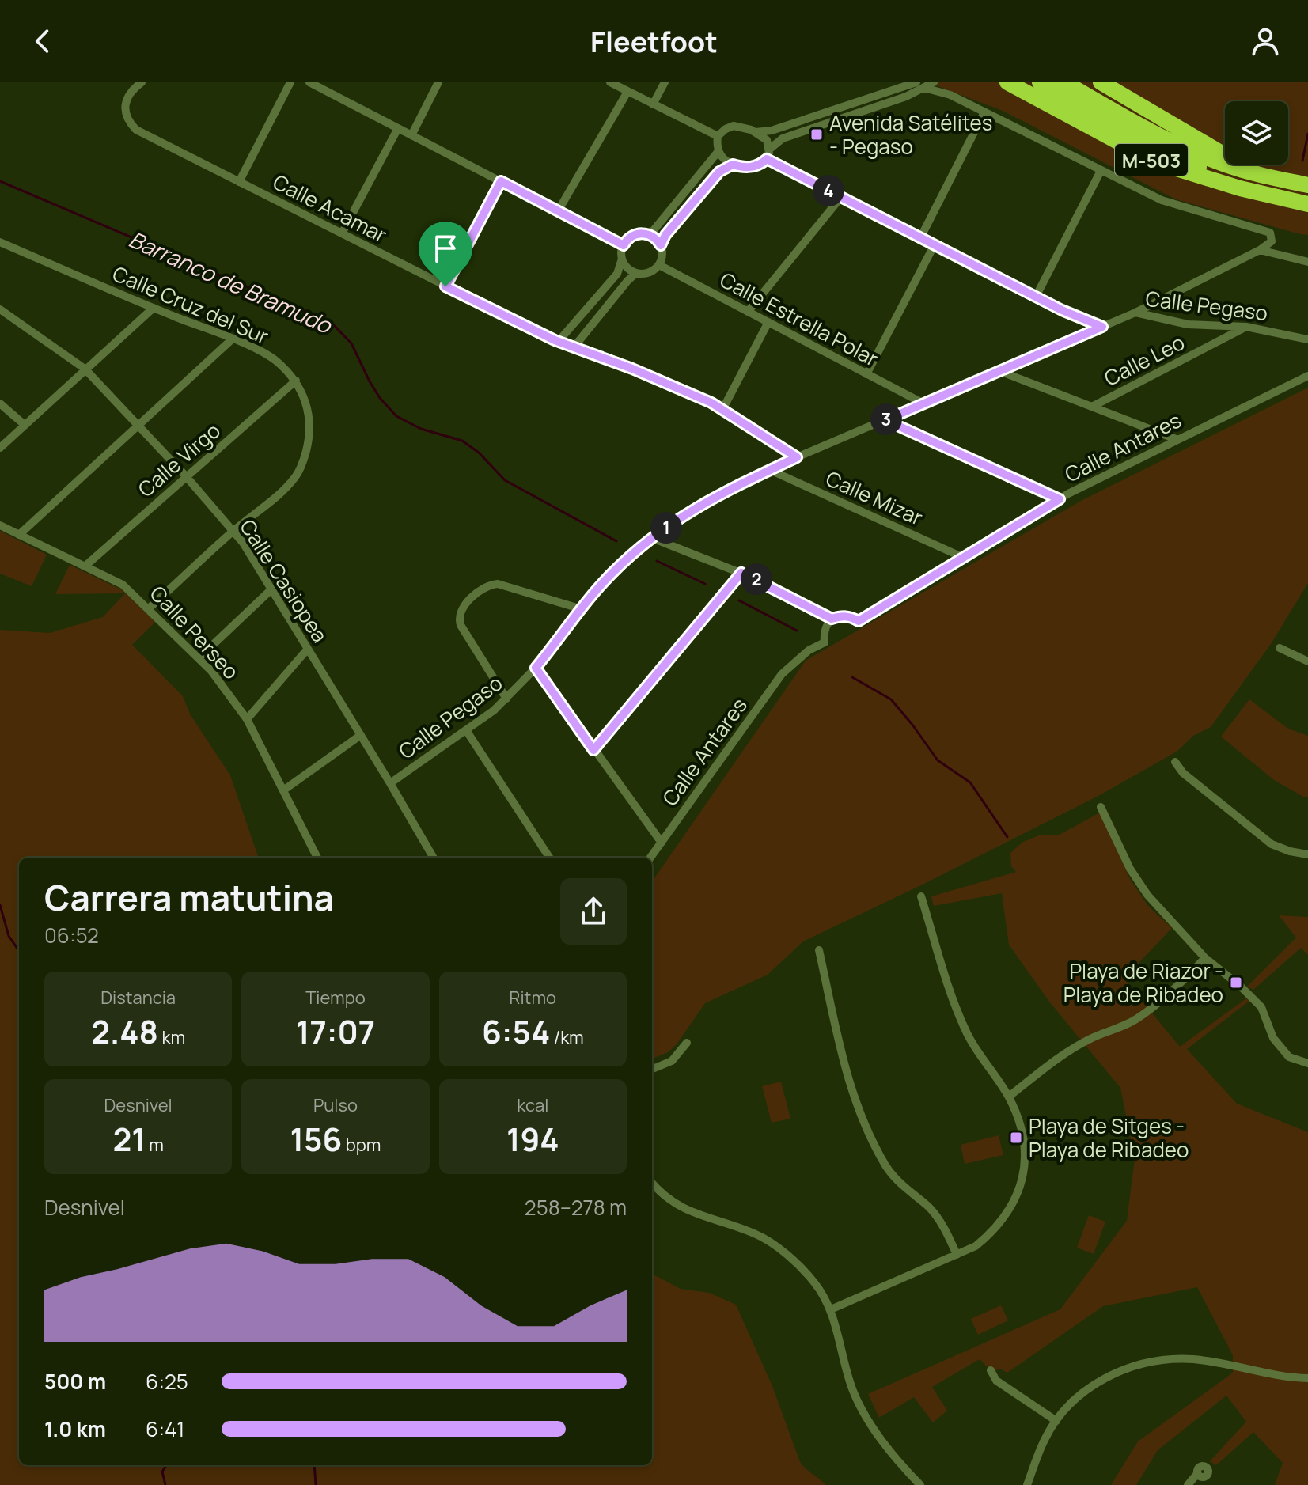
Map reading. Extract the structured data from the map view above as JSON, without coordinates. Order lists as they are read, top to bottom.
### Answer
{
  "streets": {
    "highway": ["M-503"],
    "street": [
      "Calle Acamar",
      "Calle Cruz del Sur",
      "Calle Pegaso",
      "Calle Estrella Polar",
      "Calle Leo",
      "Calle Antares",
      "Calle Virgo",
      "Calle Mizar",
      "Calle Casiopea",
      "Calle Perseo"
    ]
  },
  "crossings": [
    ["Calle Acamar", "Calle Pegaso"],
    ["Calle Cruz del Sur", "Calle Virgo"],
    ["Calle Cruz del Sur", "Calle Casiopea"],
    ["Calle Cruz del Sur", "Calle Perseo"],
    ["Calle Pegaso", "Calle Estrella Polar"],
    ["Calle Pegaso", "Calle Leo"],
    ["Calle Pegaso", "Calle Mizar"],
    ["Calle Pegaso", "Calle Casiopea"],
    ["Calle Antares", "Calle Mizar"],
    ["Calle Virgo", "Calle Casiopea"],
    ["Calle Virgo", "Calle Perseo"]
  ],
  "water": ["Barranco de Bramudo"],
  "places": {
    "transit": ["Avenida Satélites - Pegaso", "Playa de Riazor - Playa de Ribadeo", "Playa de Sitges - Playa de Ribadeo"]
  },
  "page": {
    "header": "Fleetfoot",
    "pins": [
      "4",
      "3",
      "1",
      "2"
    ],
    "heading": ["Carrera matutina", "06:52"],
    "stats": [
      ["Distancia", "2.48 km"],
      ["Tiempo", "17:07"],
      ["Ritmo", "6:54 /km"],
      ["Desnivel", "21 m"],
      ["Pulso", "156 bpm"],
      ["kcal", "194"]
    ],
    "chart": ["Desnivel", "258–278 m"],
    "list": [
      {
        "name": "500 m",
        "note": "6:25"
      },
      {
        "name": "1.0 km",
        "note": "6:41"
      }
    ]
  }
}
